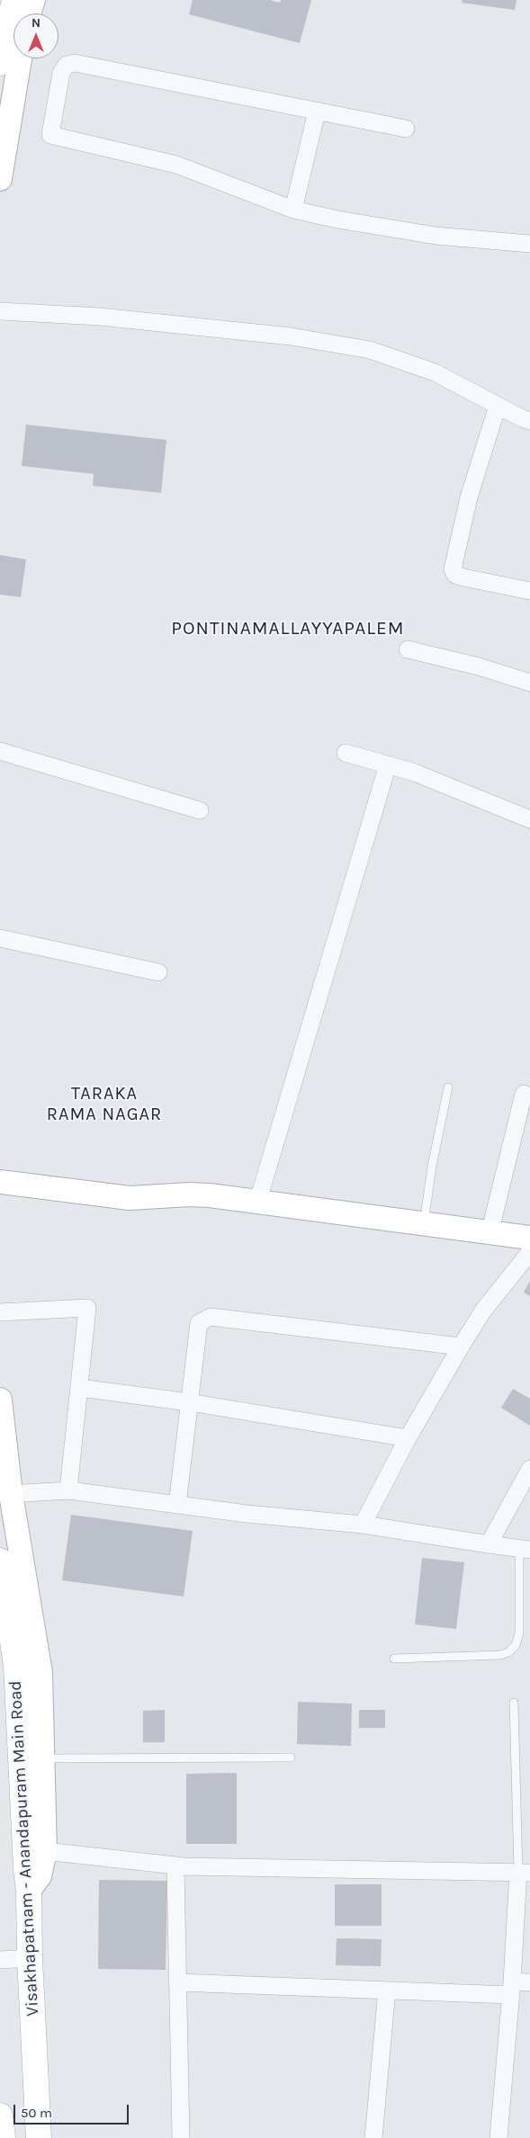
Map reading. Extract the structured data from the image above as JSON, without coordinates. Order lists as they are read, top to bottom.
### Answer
{
  "streets": {
    "main road": ["Visakhapatnam - Anandapuram Main Road"]
  },
  "districts": ["PONTINAMALLAYYAPALEM", "TARAKA RAMA NAGAR"],
  "scale_bar": "50 m",
  "north": "top"
}
